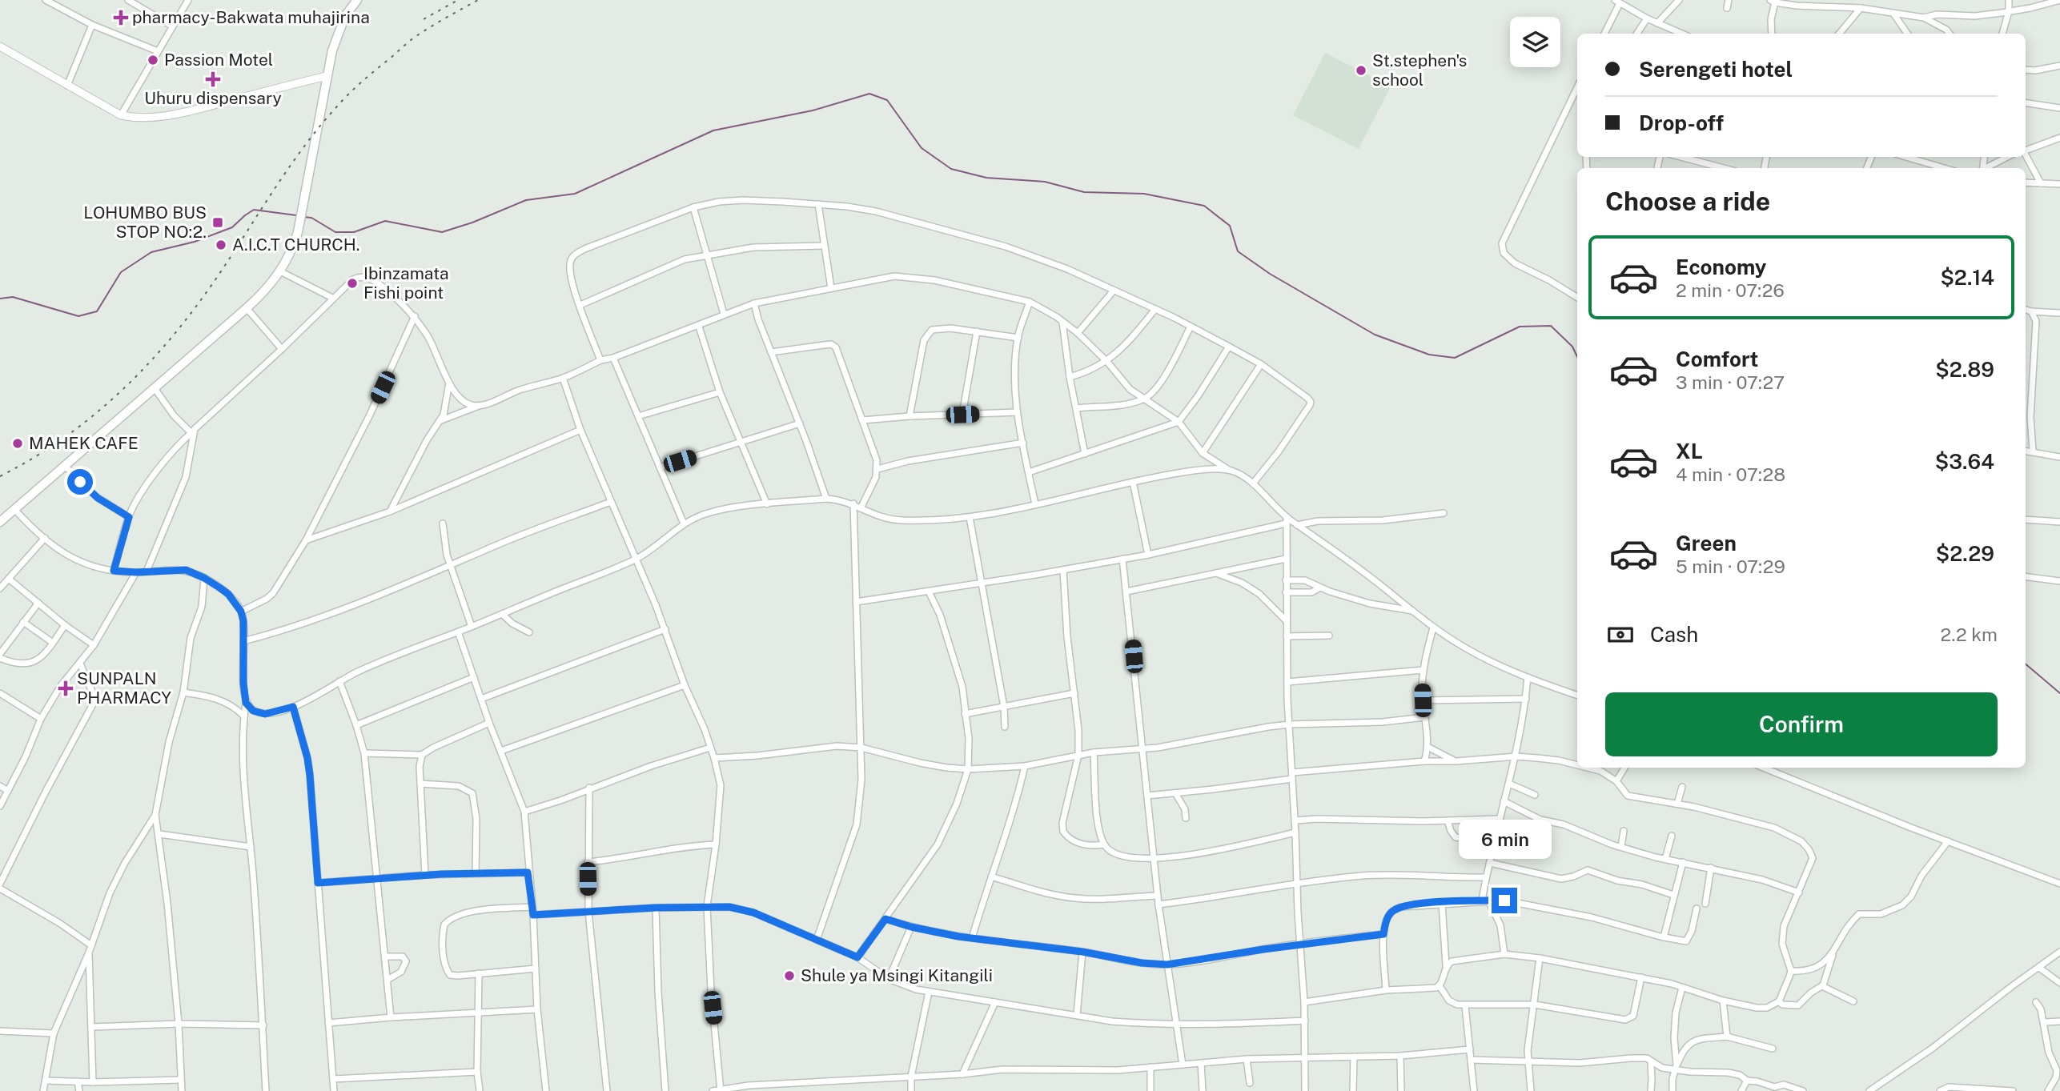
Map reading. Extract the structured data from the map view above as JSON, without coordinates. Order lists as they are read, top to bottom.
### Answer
{
  "places": {
    "health": ["pharmacy-Bakwata muhajirina", "Uhuru dispensary", "SUNPALN PHARMACY"],
    "other": [
      "Passion Motel",
      "St.stephen's school",
      "A.I.C.T CHURCH.",
      "Ibinzamata Fishi point",
      "MAHEK CAFE",
      "Shule ya Msingi Kitangili"
    ],
    "transit": ["LOHUMBO BUS STOP NO:2."]
  },
  "page": {
    "banner": ["Serengeti hotel", "Drop-off"],
    "heading": "Choose a ride",
    "list": [
      {
        "name": "Economy",
        "note": "2 min · 07:26",
        "value": "$2.14"
      },
      {
        "name": "Comfort",
        "note": "3 min · 07:27",
        "value": "$2.89"
      },
      {
        "name": "XL",
        "note": "4 min · 07:28",
        "value": "$3.64"
      },
      {
        "name": "Green",
        "note": "5 min · 07:29",
        "value": "$2.29"
      }
    ],
    "pay": ["Cash", "2.2 km"],
    "buttons": "Confirm",
    "bubble": "6 min"
  }
}
